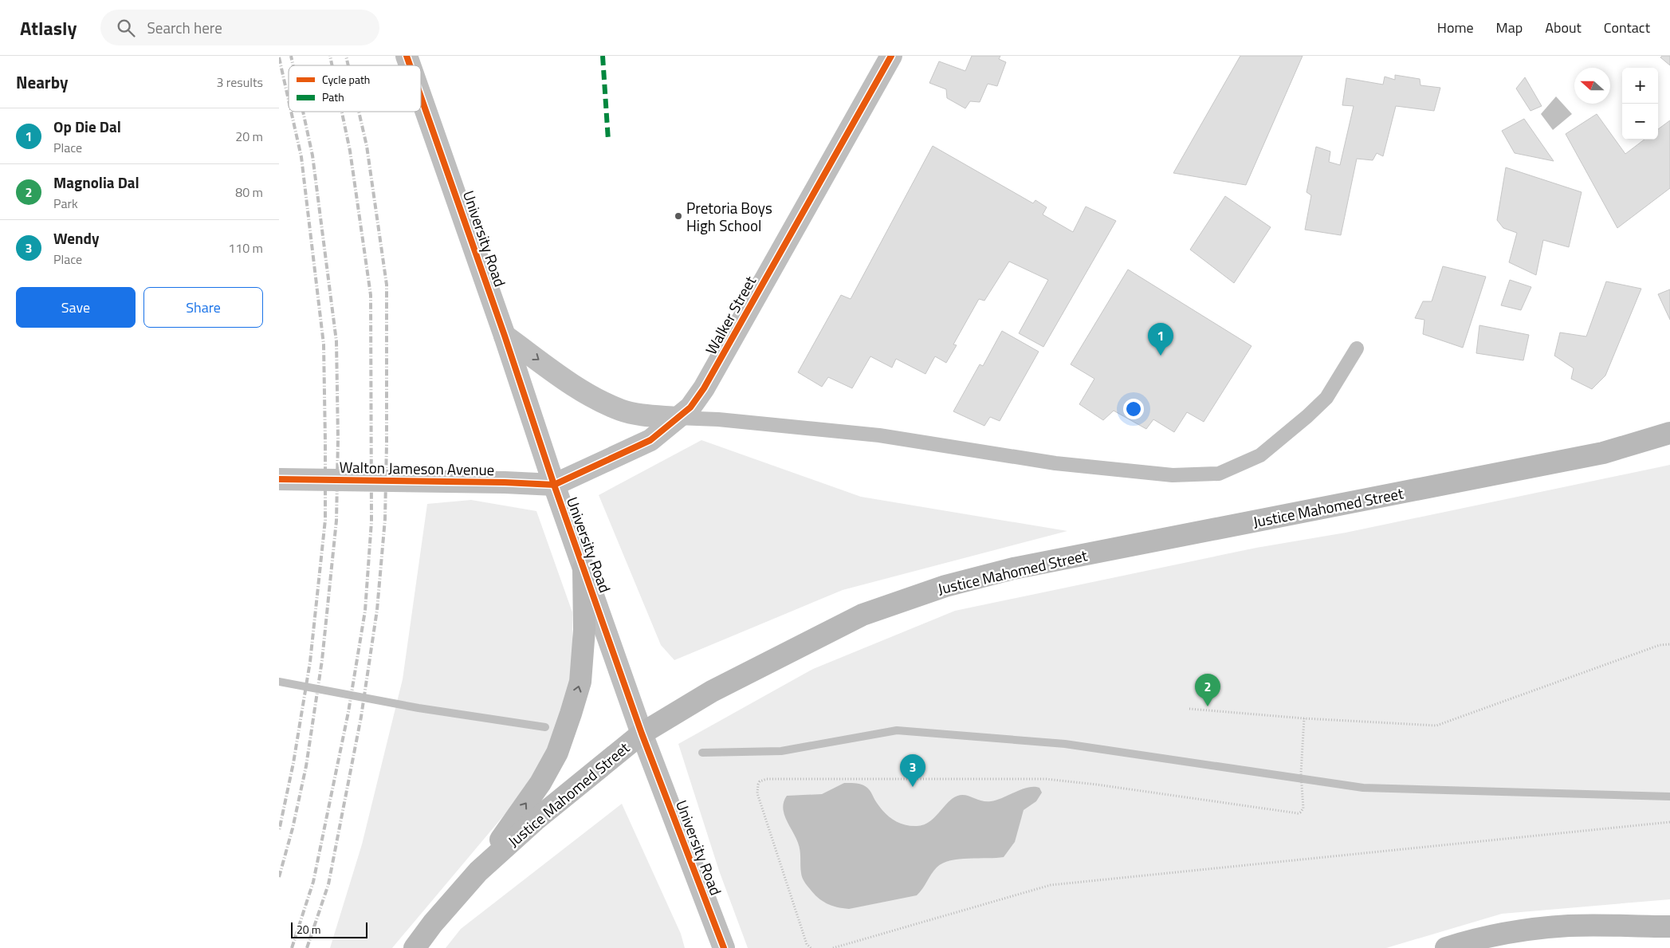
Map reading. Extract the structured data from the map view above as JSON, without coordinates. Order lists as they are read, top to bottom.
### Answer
{
  "streets": {
    "main road": ["Justice Mahomed Street"],
    "street": ["University Road", "Walker Street", "Walton Jameson Avenue"]
  },
  "crossings": [
    ["University Road", "Walker Street"],
    ["University Road", "Walton Jameson Avenue"],
    ["University Road", "Justice Mahomed Street"],
    ["Walker Street", "Walton Jameson Avenue"]
  ],
  "places": ["Pretoria Boys High School"],
  "legend": ["Cycle path", "Path"],
  "scale_bar": "20 m",
  "north": "left",
  "page": {
    "header": "Atlasly",
    "search": "Search here",
    "nav": [
      "Home",
      "Map",
      "About",
      "Contact"
    ],
    "heading": ["Nearby", "3 results"],
    "map_buttons": ["+", "−"],
    "list": [
      {
        "mark": "1",
        "name": "Op Die Dal",
        "note": "Place",
        "value": "20 m"
      },
      {
        "mark": "2",
        "name": "Magnolia Dal",
        "note": "Park",
        "value": "80 m"
      },
      {
        "mark": "3",
        "name": "Wendy",
        "note": "Place",
        "value": "110 m"
      }
    ],
    "buttons": ["Save", "Share"],
    "pins": ["1", "2", "3"],
    "scale": "20 m"
  }
}
